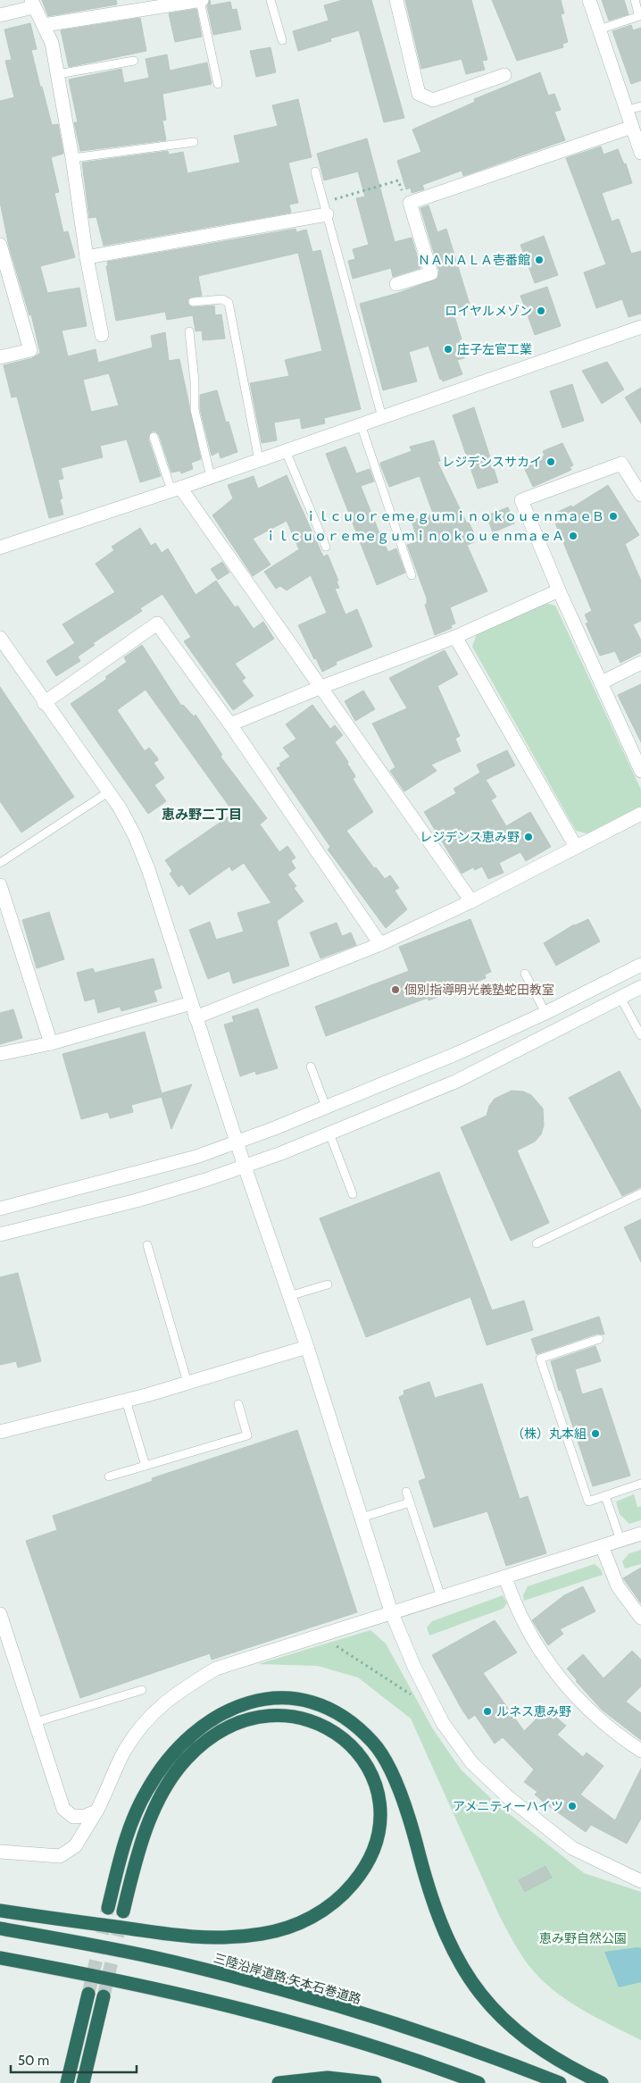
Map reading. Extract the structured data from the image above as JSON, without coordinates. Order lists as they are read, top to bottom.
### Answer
{
  "streets": {
    "highway": ["三陸沿岸道路;矢本石巻道路"]
  },
  "districts": ["恵み野二丁目"],
  "parks": ["恵み野自然公園"],
  "places": [
    "ＮＡＮＡＬＡ壱番館",
    "ロイヤルメゾン",
    "庄子左官工業",
    "レジデンスサカイ",
    "ｉｌｃｕｏｒｅｍｅｇｕｍｉｎｏｋｏｕｅｎｍａｅＢ",
    "ｉｌｃｕｏｒｅｍｅｇｕｍｉｎｏｋｏｕｅｎｍａｅＡ",
    "レジデンス恵み野",
    "個別指導明光義塾蛇田教室",
    "（株）丸本組",
    "ルネス恵み野",
    "アメニティーハイツ"
  ],
  "scale_bar": "50 m"
}
